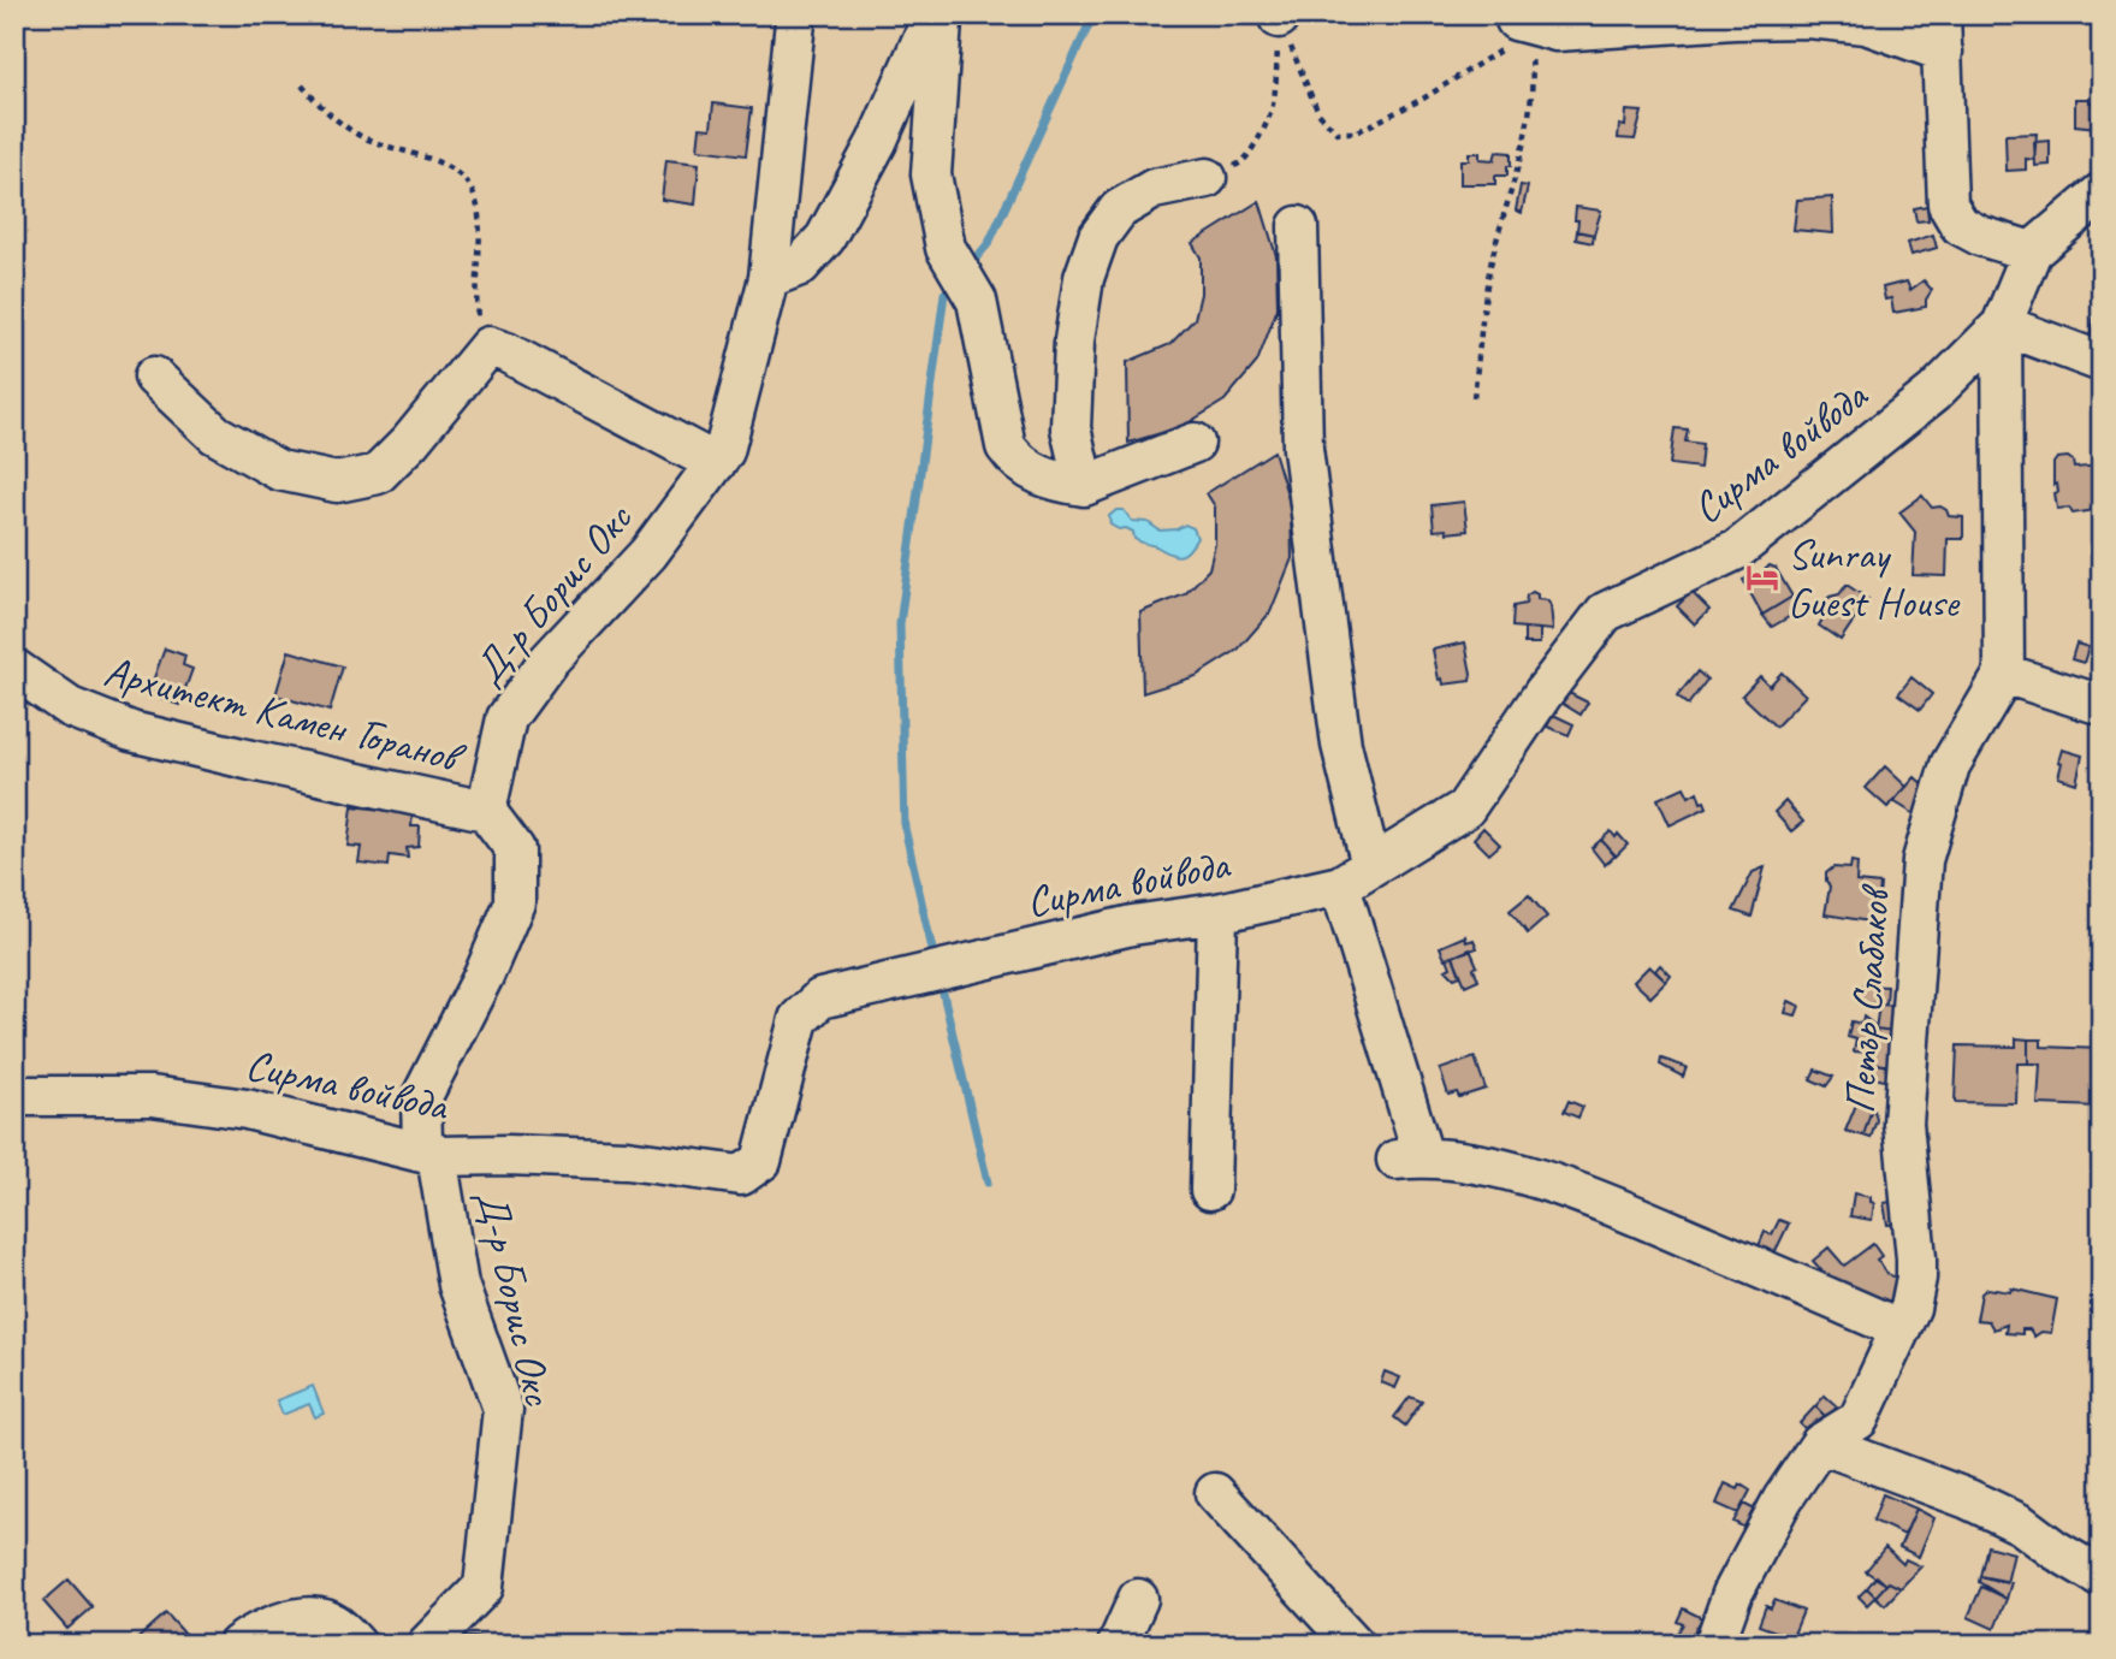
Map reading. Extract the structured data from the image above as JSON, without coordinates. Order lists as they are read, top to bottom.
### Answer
{
  "streets": {
    "street": [
      "Сирма войвода",
      "Д-р Борис Окс",
      "Архитект Камен Горанов",
      "Петър Слабаков"
    ]
  },
  "crossings": [
    ["Сирма войвода", "Д-р Борис Окс"],
    ["Д-р Борис Окс", "Архитект Камен Горанов"]
  ],
  "places": {
    "hotel": ["Sunray Guest House"]
  }
}
